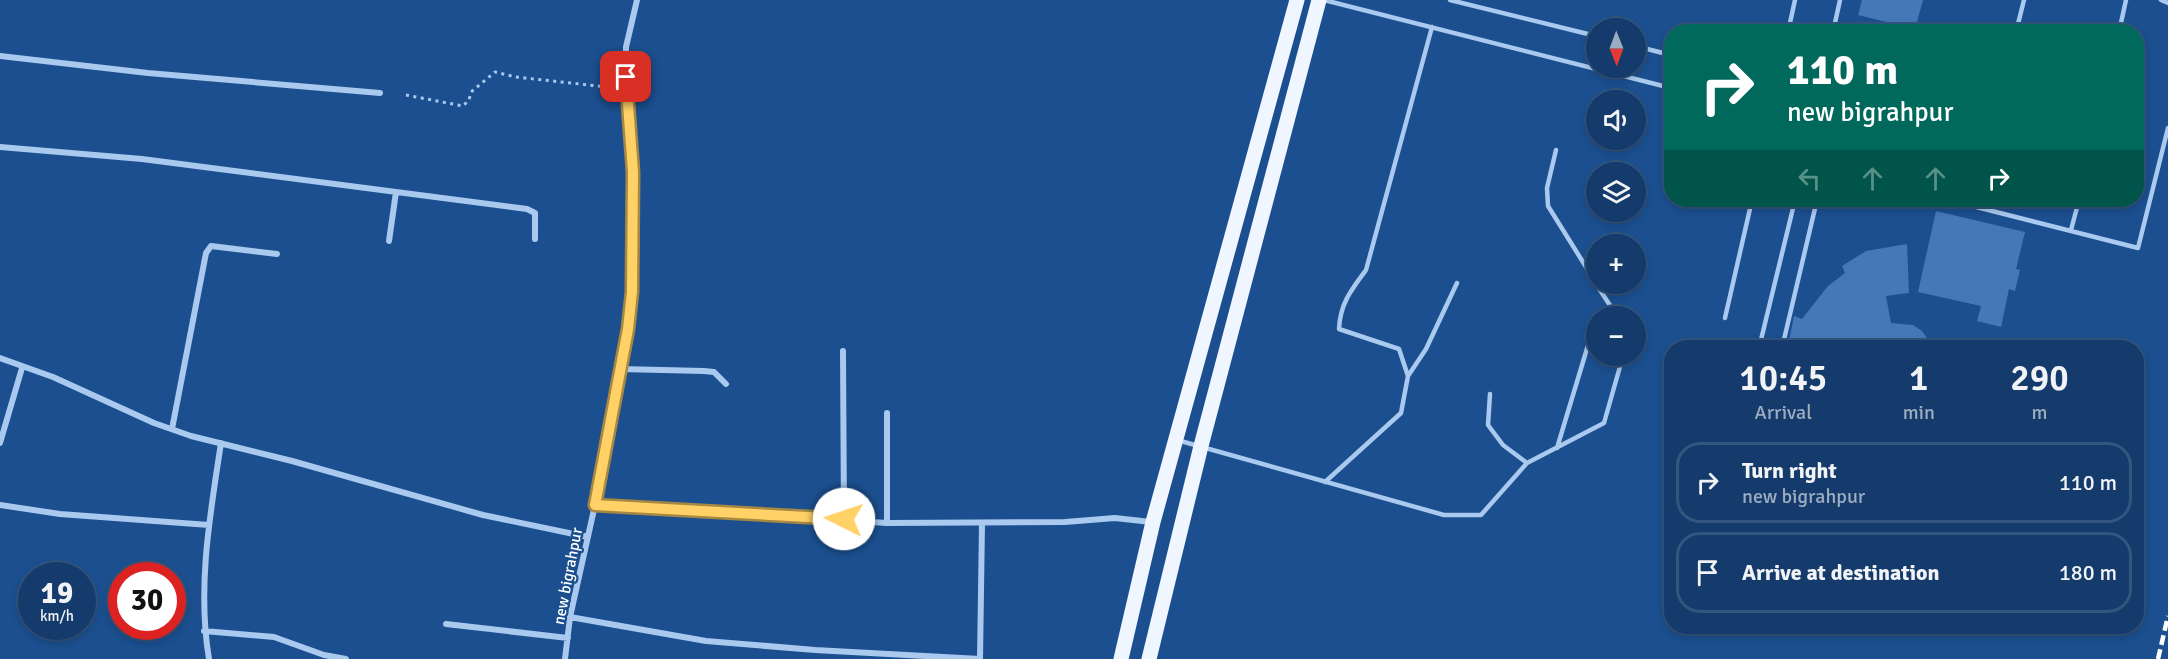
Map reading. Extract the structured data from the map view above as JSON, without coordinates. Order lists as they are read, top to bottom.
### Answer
{
  "streets": {
    "street": ["new bigrahpur"]
  },
  "north": "bottom",
  "page": {
    "map_buttons": ["+", "−"],
    "turn": ["110 m", "new bigrahpur"],
    "eta": [
      "10:45",
      "Arrival",
      "1",
      "min",
      "290",
      "m"
    ],
    "list": [
      {
        "name": "Turn right",
        "note": "new bigrahpur",
        "value": "110 m"
      },
      {
        "name": "Arrive at destination",
        "value": "180 m"
      }
    ],
    "speed": "19 km/h",
    "limit": "30"
  }
}
